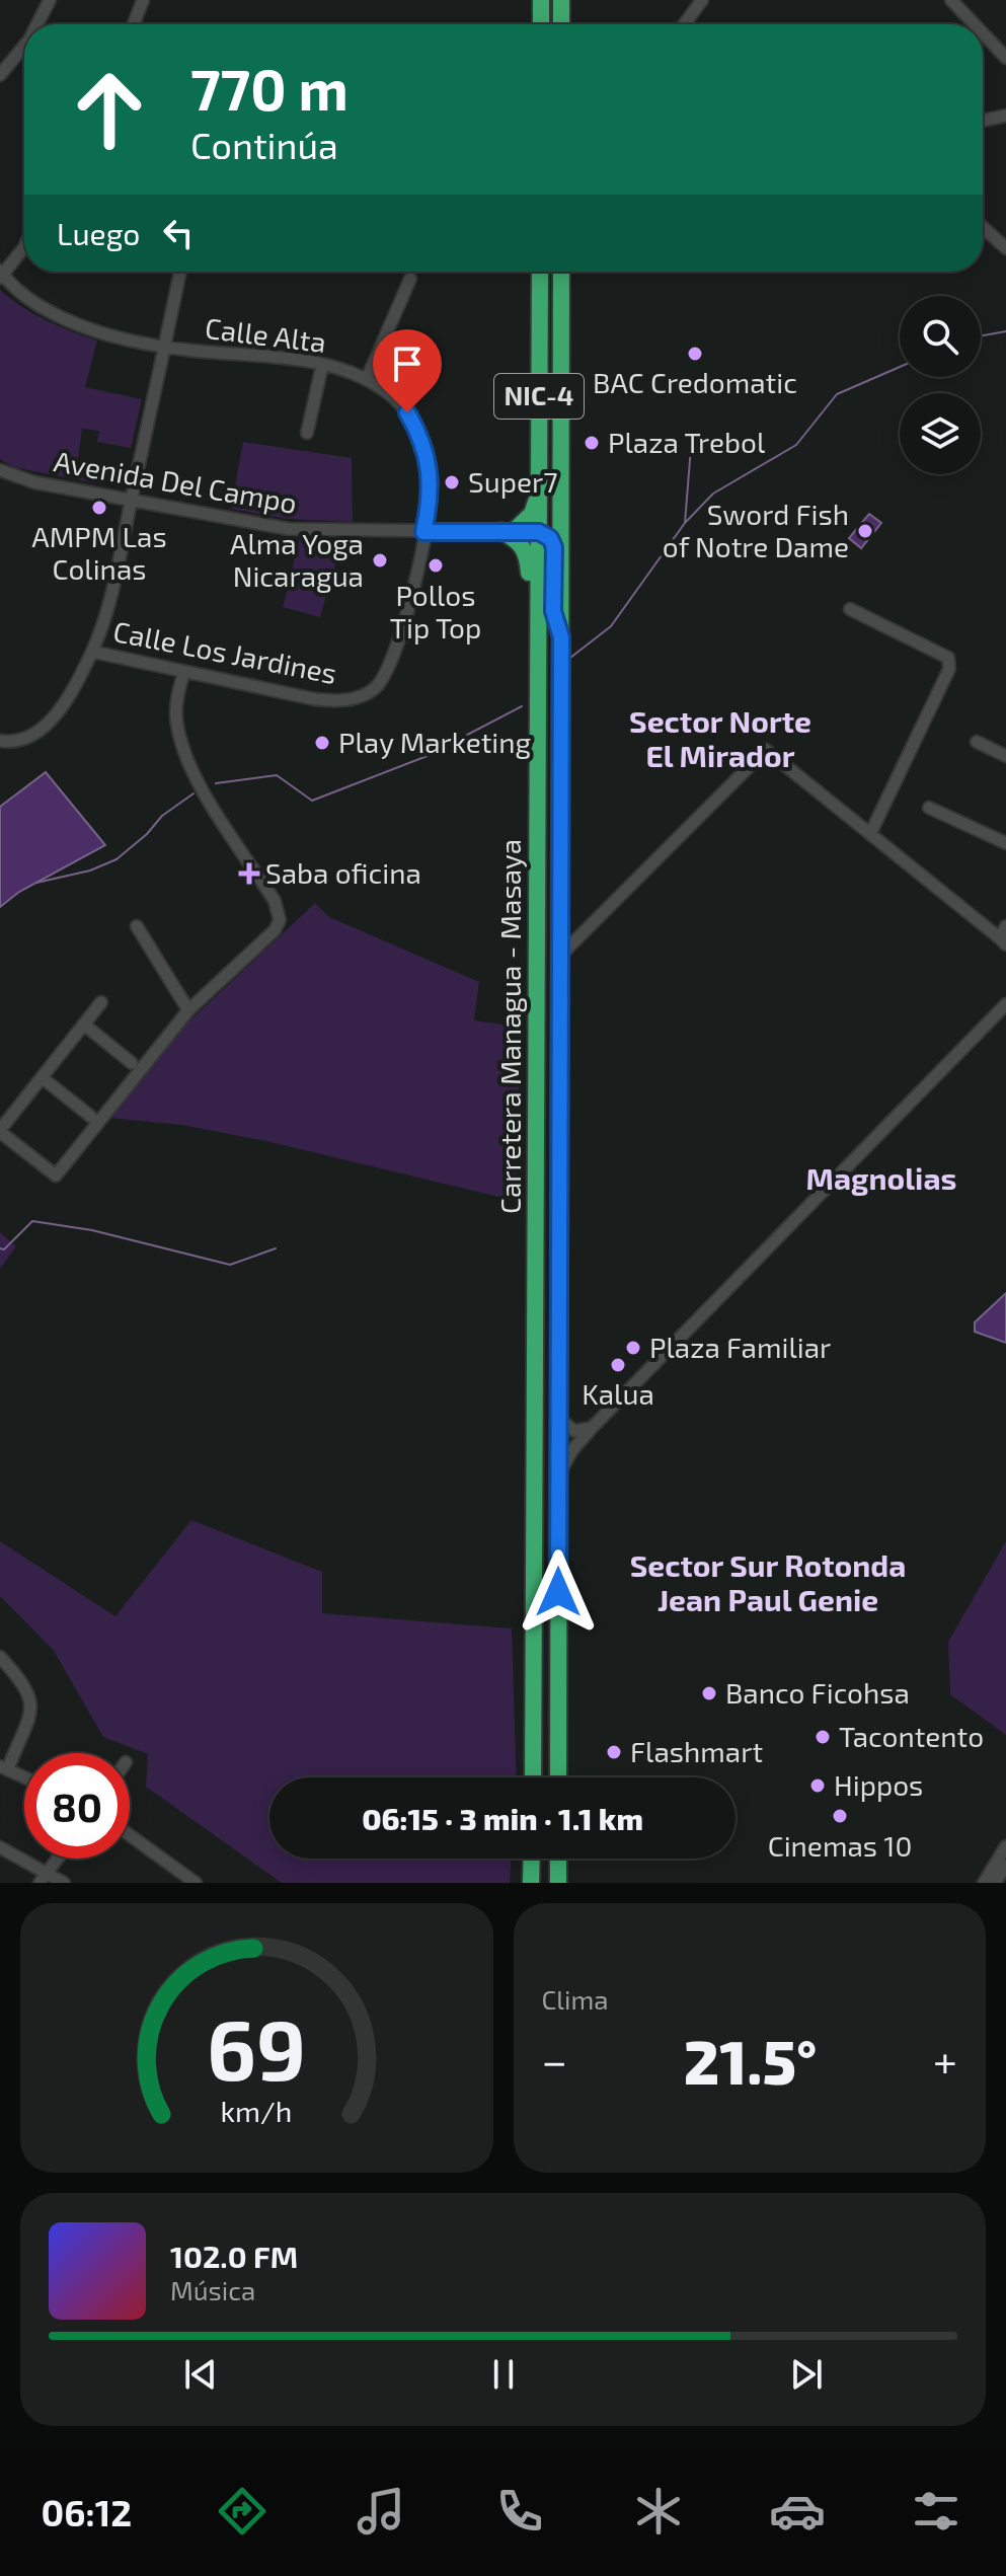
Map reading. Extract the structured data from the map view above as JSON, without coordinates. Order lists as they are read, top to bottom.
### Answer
{
  "streets": {
    "highway": ["NIC-4", "Carretera Managua - Masaya"],
    "street": ["Calle Alta", "Avenida Del Campo", "Calle Los Jardines"]
  },
  "crossings": [
    ["Calle Alta", "Avenida Del Campo"],
    ["Calle Alta", "Calle Los Jardines"],
    ["Avenida Del Campo", "Calle Los Jardines"],
    ["Avenida Del Campo", "Carretera Managua - Masaya"]
  ],
  "districts": ["Sector Norte El Mirador", "Magnolias", "Sector Sur Rotonda Jean Paul Genie"],
  "places": {
    "other": [
      "BAC Credomatic",
      "Plaza Trebol",
      "Super7",
      "AMPM Las Colinas",
      "Sword Fish of Notre Dame",
      "Alma Yoga Nicaragua",
      "Pollos Tip Top",
      "Play Marketing",
      "Plaza Familiar",
      "Kalua",
      "Banco Ficohsa",
      "Tacontento",
      "Flashmart",
      "Hippos",
      "Cinemas 10"
    ],
    "health": ["Saba oficina"]
  },
  "page": {
    "turn": ["770 m", "Continúa"],
    "then": "Luego",
    "limit": "80",
    "trip": "06:15 · 3 min · 1.1 km",
    "tile": "Clima",
    "heat": ["−", "21.5°", "+"],
    "song": ["102.0 FM", "Música"],
    "tabs": "06:12",
    "gauge": ["69", "km/h"]
  }
}
